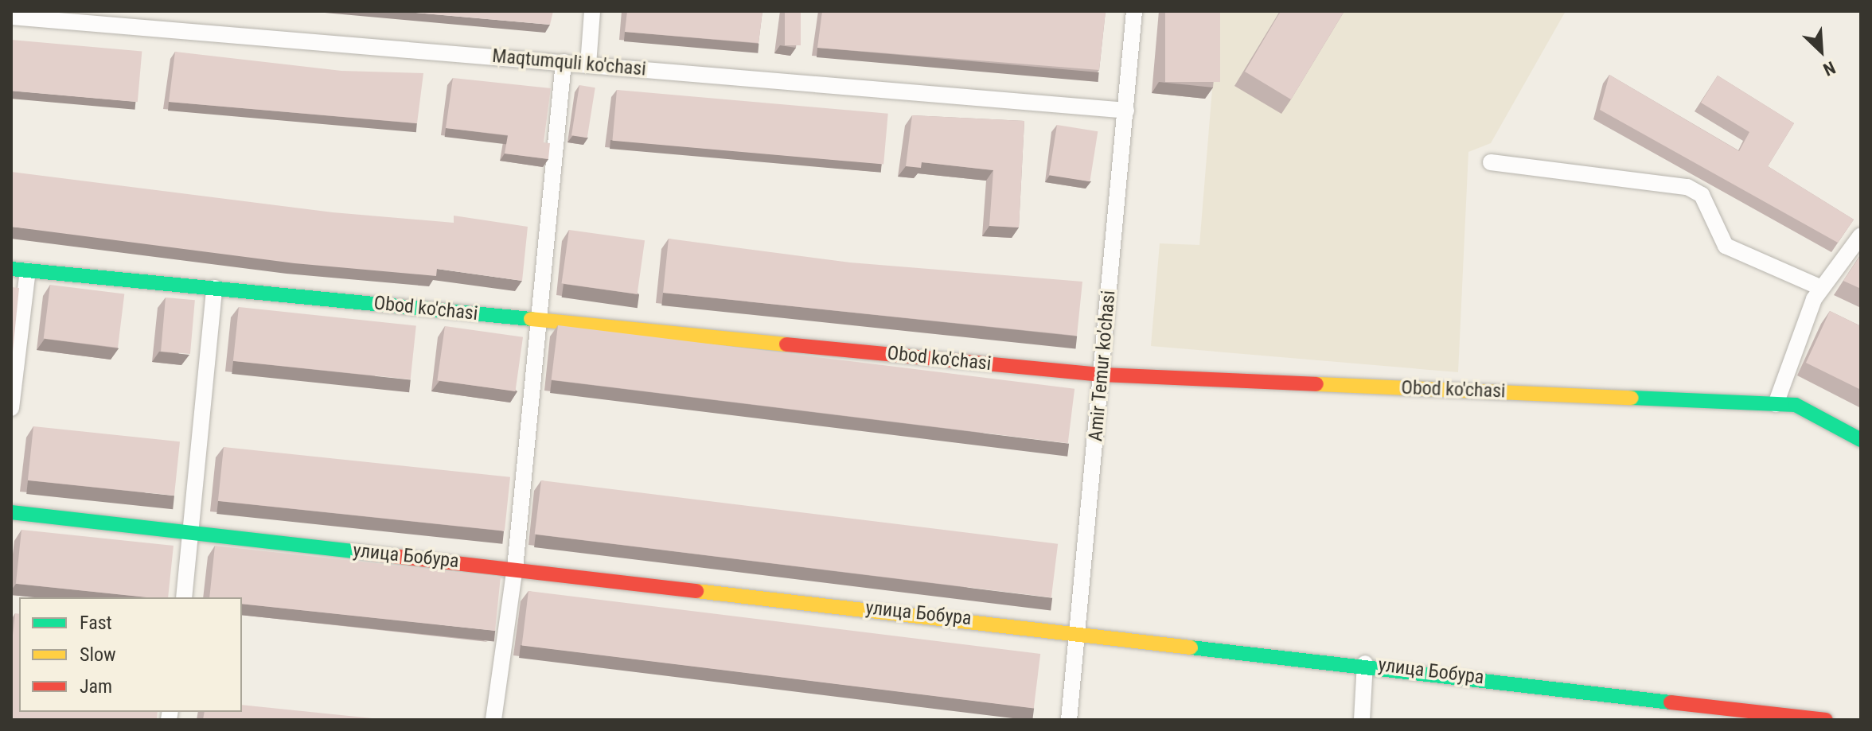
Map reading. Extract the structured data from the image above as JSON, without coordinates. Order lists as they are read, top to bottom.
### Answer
{
  "streets": {
    "street": [
      "Maqtumquli ko'chasi",
      "Obod ko'chasi",
      "Amir Temur ko'chasi",
      "улица Бобура"
    ]
  },
  "crossings": [
    ["Maqtumquli ko'chasi", "Amir Temur ko'chasi"],
    ["Obod ko'chasi", "Amir Temur ko'chasi"],
    ["Amir Temur ko'chasi", "улица Бобура"]
  ],
  "legend": ["Fast", "Slow", "Jam"],
  "north": "bottom right"
}
